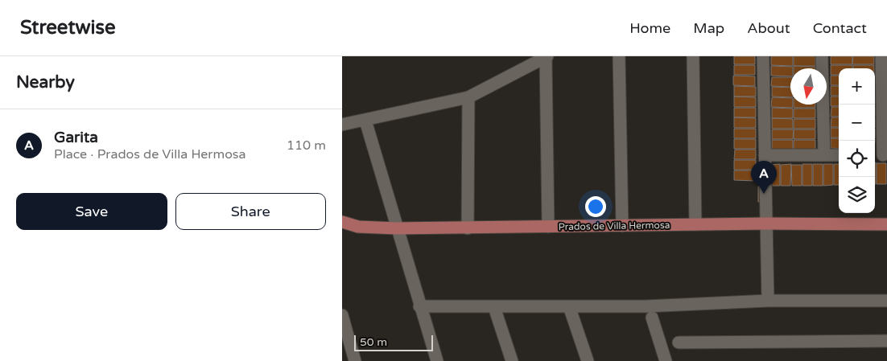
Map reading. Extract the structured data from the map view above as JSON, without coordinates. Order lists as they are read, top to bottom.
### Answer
{
  "streets": {
    "main road": ["Prados de Villa Hermosa"]
  },
  "scale_bar": "50 m",
  "north": "bottom",
  "page": {
    "header": "Streetwise",
    "nav": [
      "Home",
      "Map",
      "About",
      "Contact"
    ],
    "heading": "Nearby",
    "map_buttons": ["+", "−"],
    "list": [
      {
        "mark": "A",
        "name": "Garita",
        "note": "Place · Prados de Villa Hermosa",
        "value": "110 m"
      }
    ],
    "pins": "A",
    "buttons": ["Save", "Share"],
    "scale": "50 m"
  }
}
